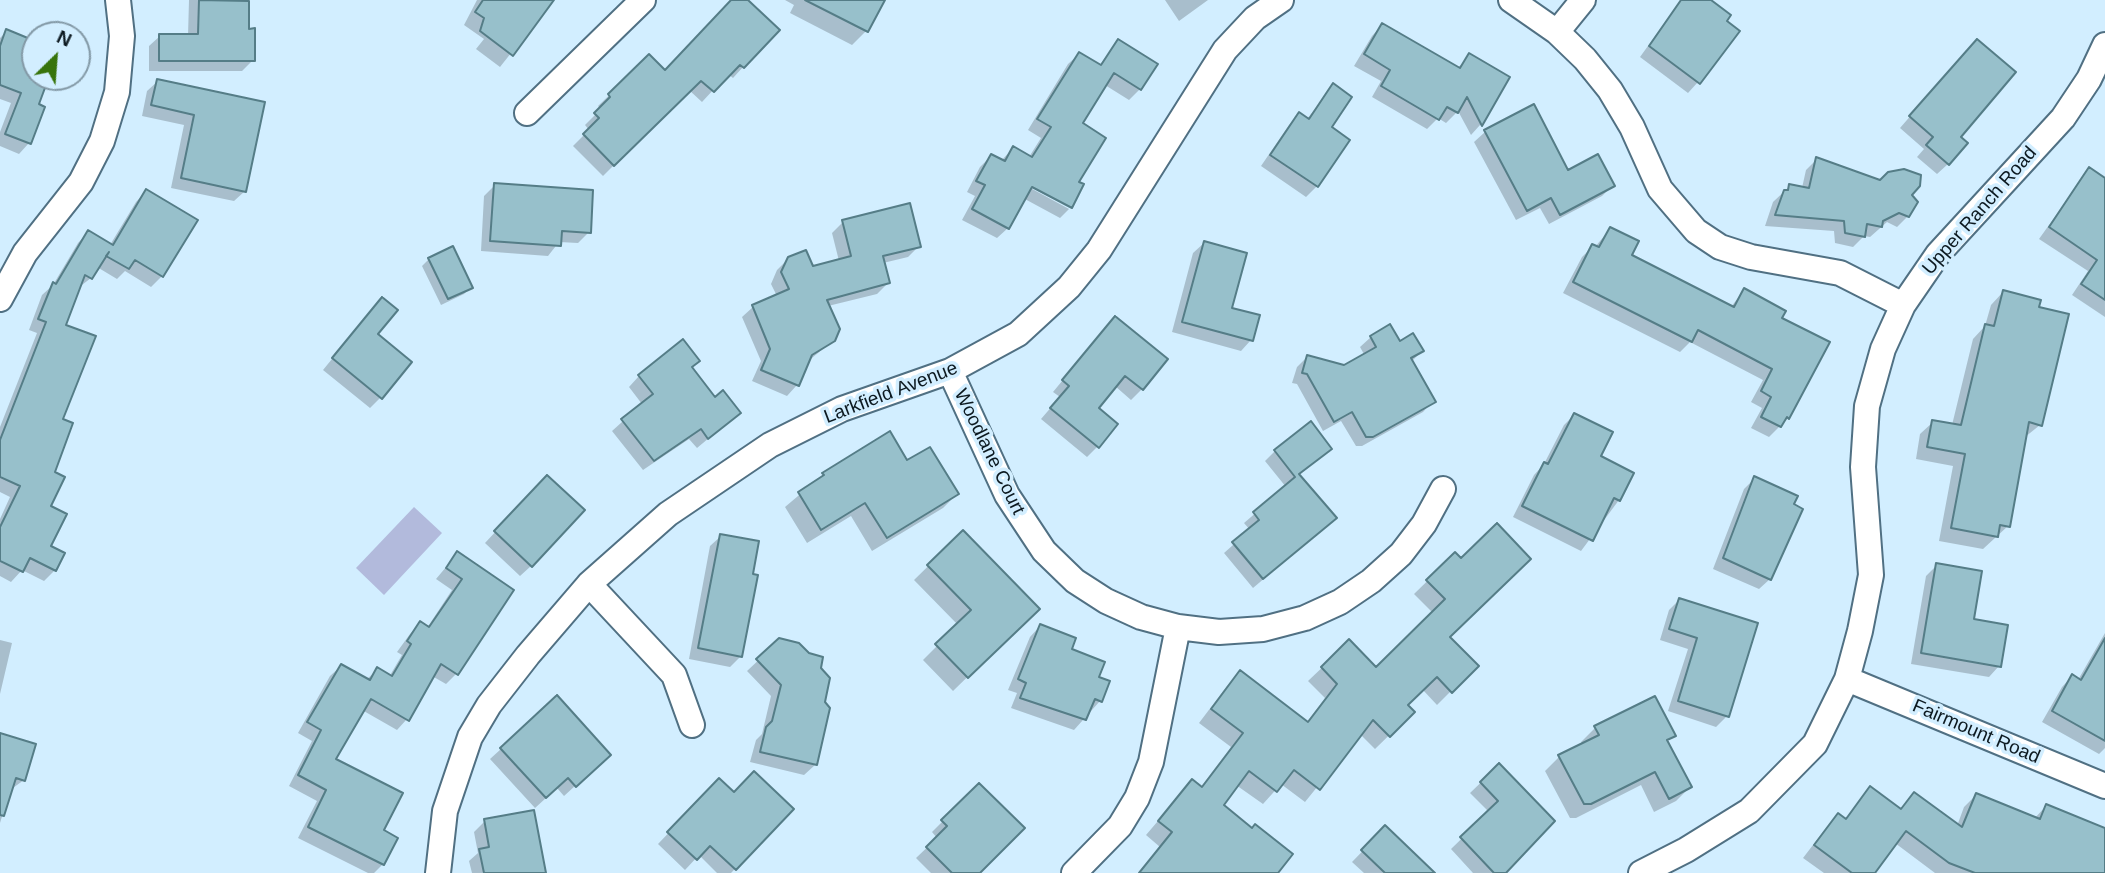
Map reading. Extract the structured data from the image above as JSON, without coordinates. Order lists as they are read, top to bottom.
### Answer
{
  "streets": {
    "street": [
      "Upper Ranch Road",
      "Larkfield Avenue",
      "Woodlane Court",
      "Fairmount Road"
    ]
  },
  "crossings": [
    ["Upper Ranch Road", "Fairmount Road"],
    ["Larkfield Avenue", "Woodlane Court"]
  ],
  "north": "top right"
}
